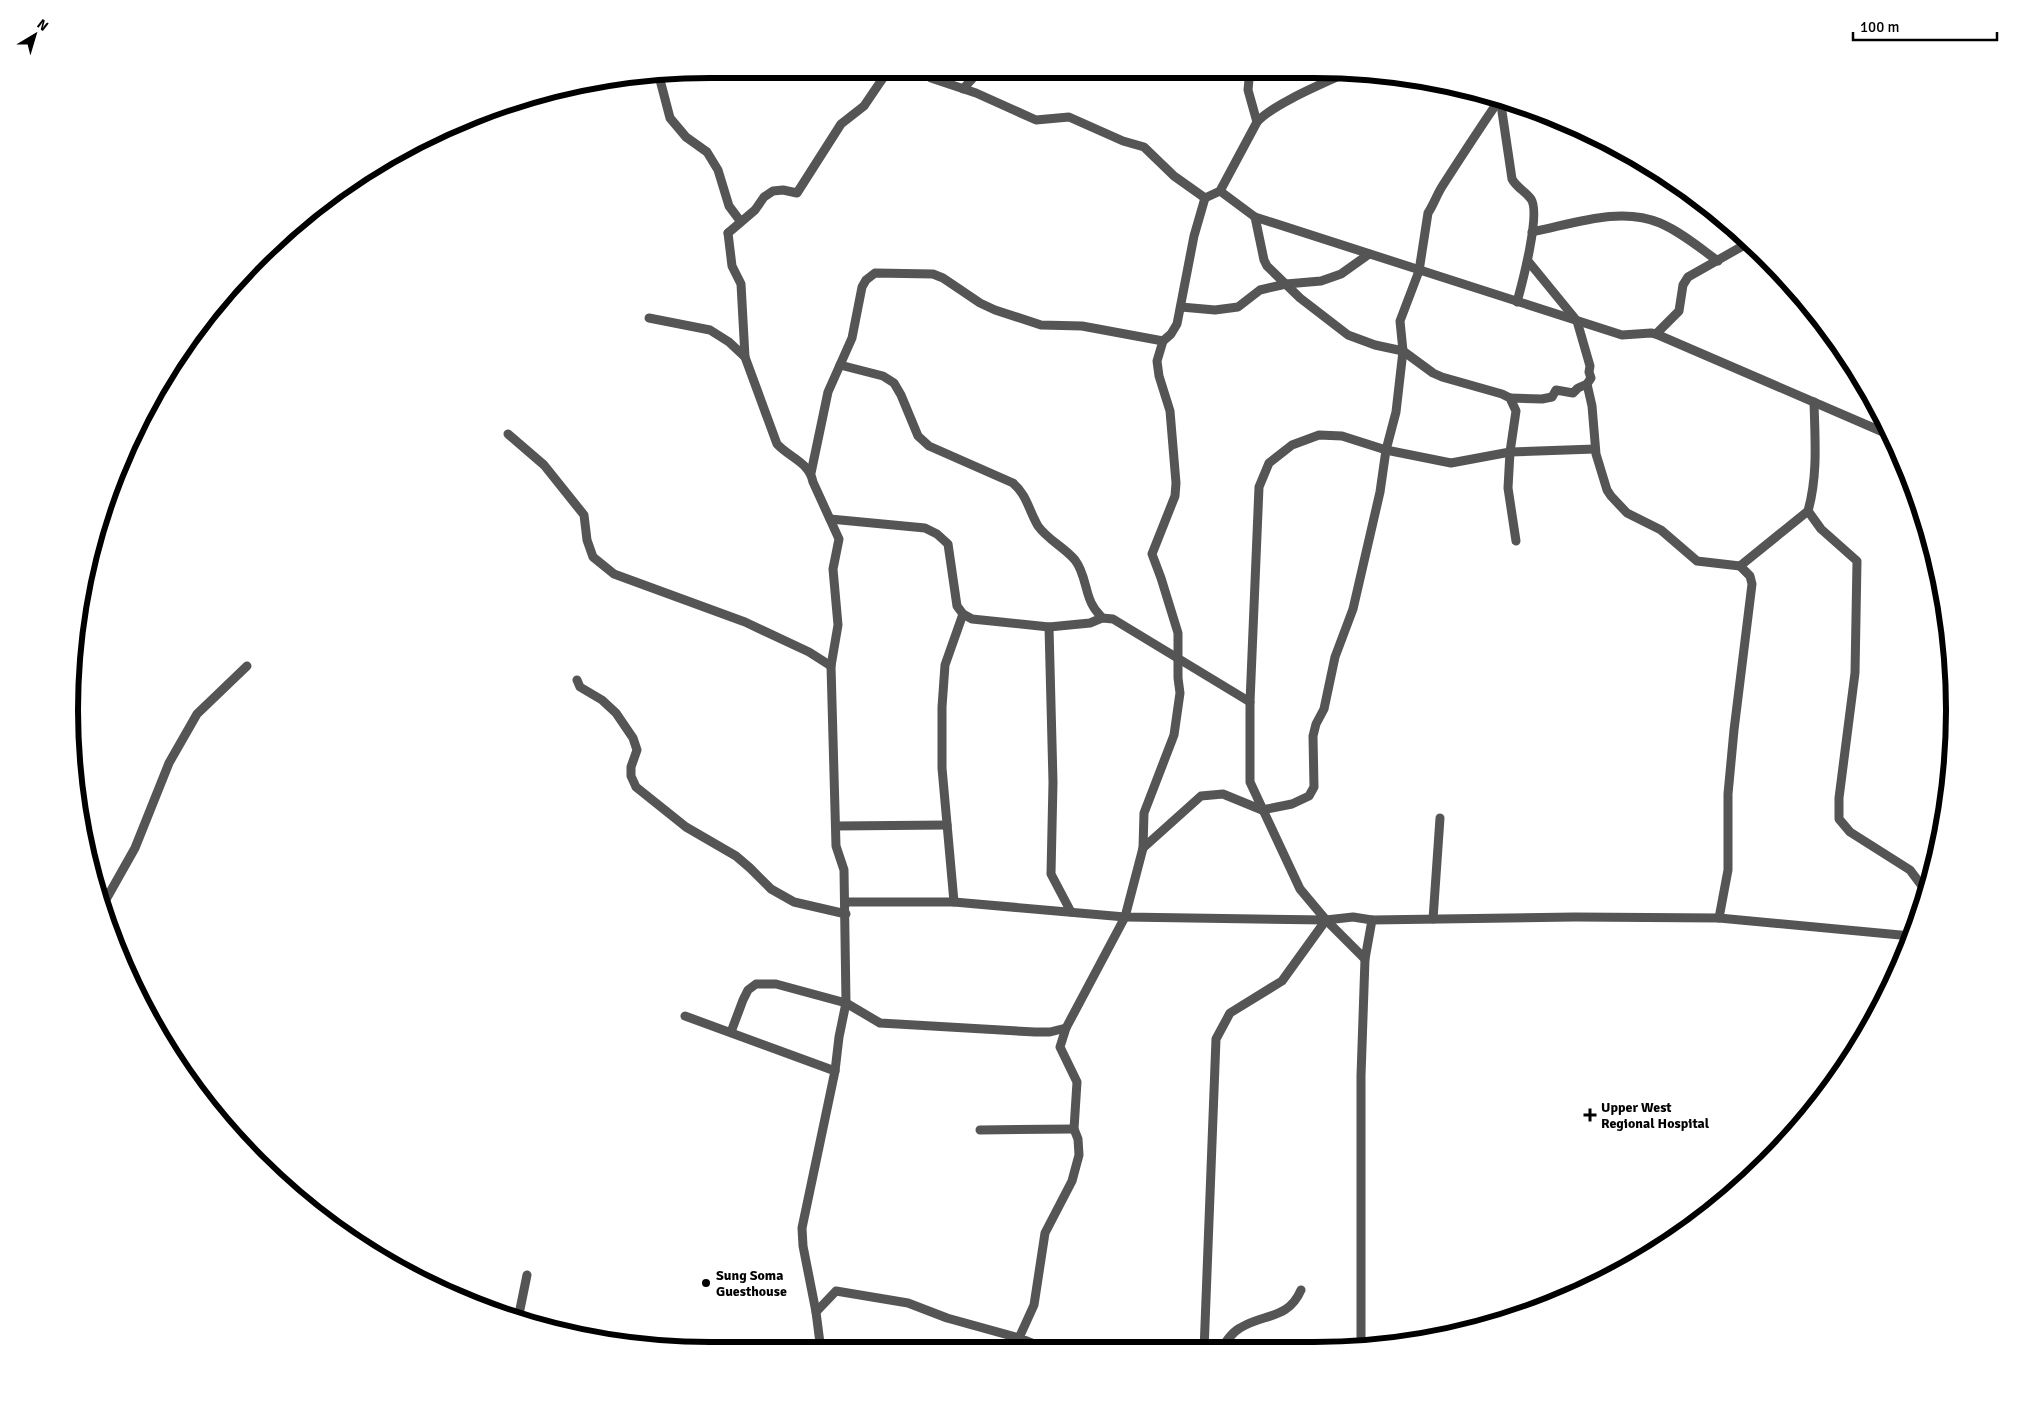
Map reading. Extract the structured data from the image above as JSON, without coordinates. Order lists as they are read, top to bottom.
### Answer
{
  "places": {
    "health": ["Upper West Regional Hospital"],
    "other": ["Sung Soma Guesthouse"]
  },
  "scale_bar": "100 m",
  "north": "top right"
}
